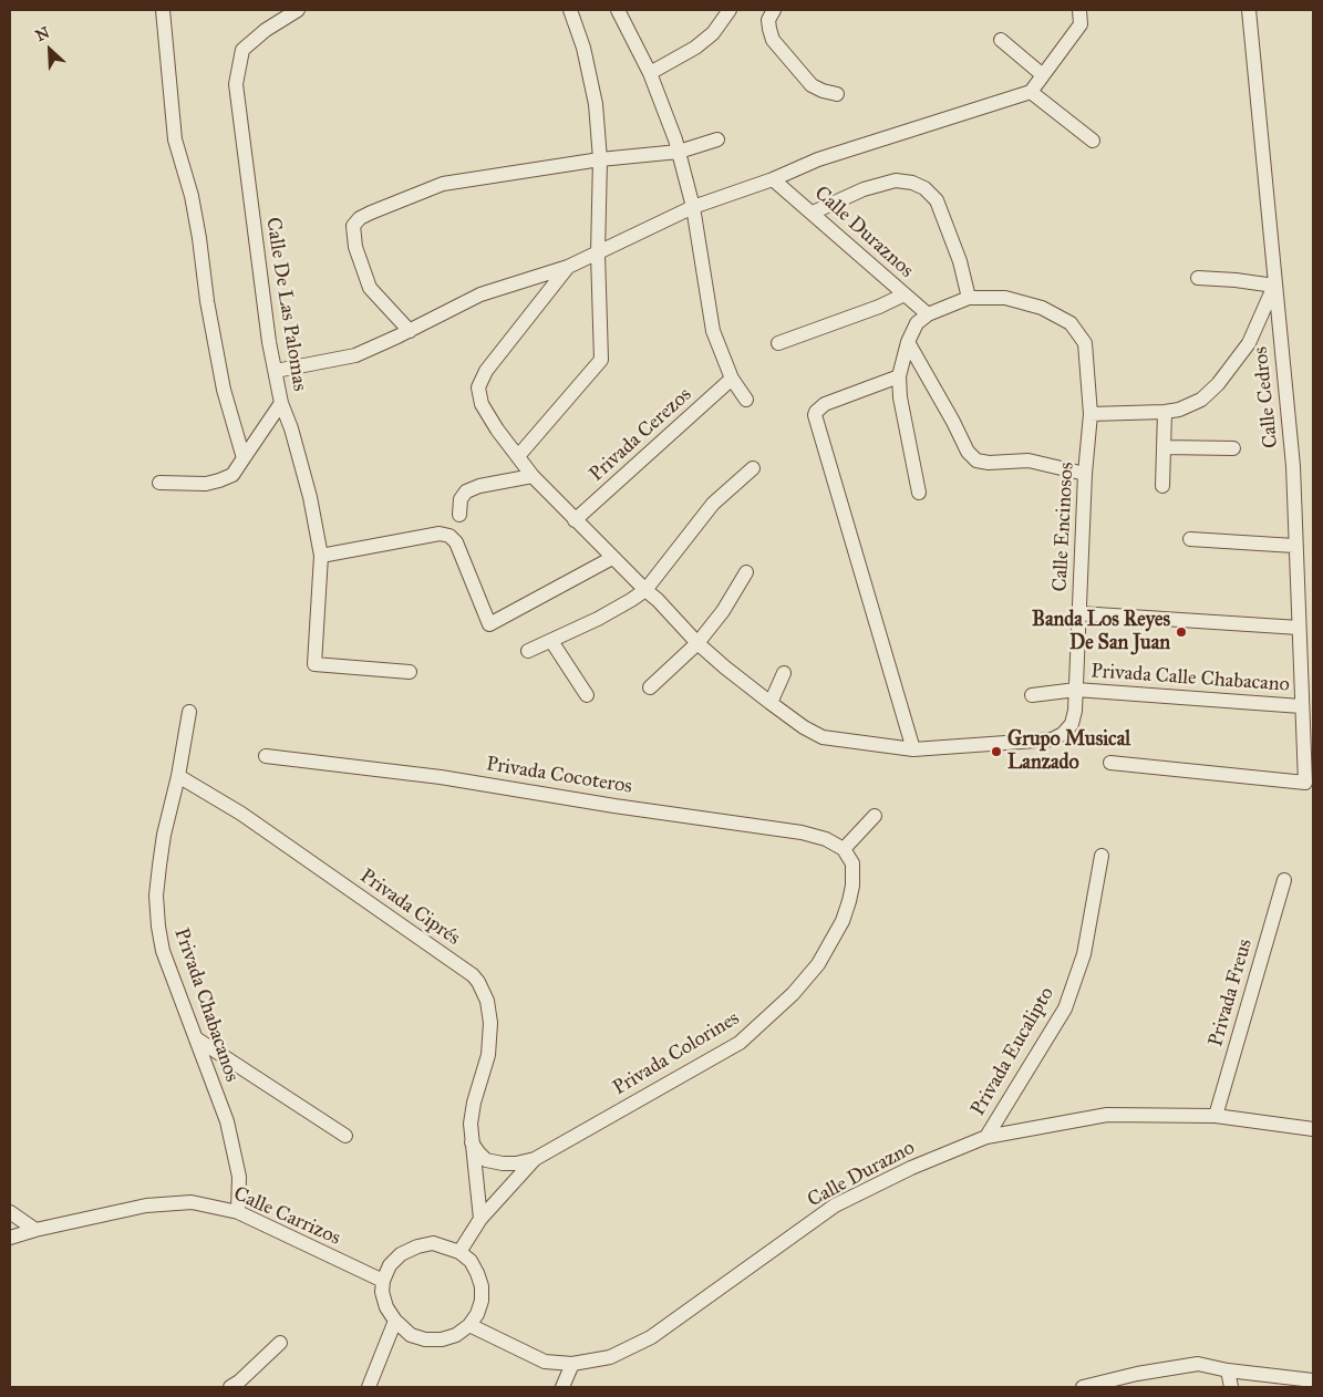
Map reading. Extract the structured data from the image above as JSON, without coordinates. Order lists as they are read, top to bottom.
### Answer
{
  "streets": {
    "street": [
      "Calle Duraznos",
      "Calle De Las Palomas",
      "Calle Cedros",
      "Privada Cerezos",
      "Calle Encinosos",
      "Privada Calle Chabacano",
      "Privada Cocoteros",
      "Privada Ciprés",
      "Privada Freus",
      "Privada Chabacanos",
      "Privada Eucalipto",
      "Privada Colorines",
      "Calle Durazno",
      "Calle Carrizos"
    ]
  },
  "crossings": [
    ["Calle Duraznos", "Calle Encinosos"],
    ["Calle Cedros", "Privada Calle Chabacano"],
    ["Privada Cerezos", "Calle Encinosos"],
    ["Calle Encinosos", "Privada Calle Chabacano"],
    ["Privada Cocoteros", "Privada Colorines"],
    ["Privada Ciprés", "Privada Chabacanos"],
    ["Privada Ciprés", "Privada Colorines"],
    ["Privada Freus", "Calle Durazno"],
    ["Privada Chabacanos", "Calle Carrizos"],
    ["Privada Eucalipto", "Calle Durazno"],
    ["Privada Colorines", "Calle Durazno"],
    ["Privada Colorines", "Calle Carrizos"],
    ["Calle Durazno", "Calle Carrizos"]
  ],
  "places": ["Banda Los Reyes De San Juan", "Grupo Musical Lanzado"],
  "north": "top left"
}
